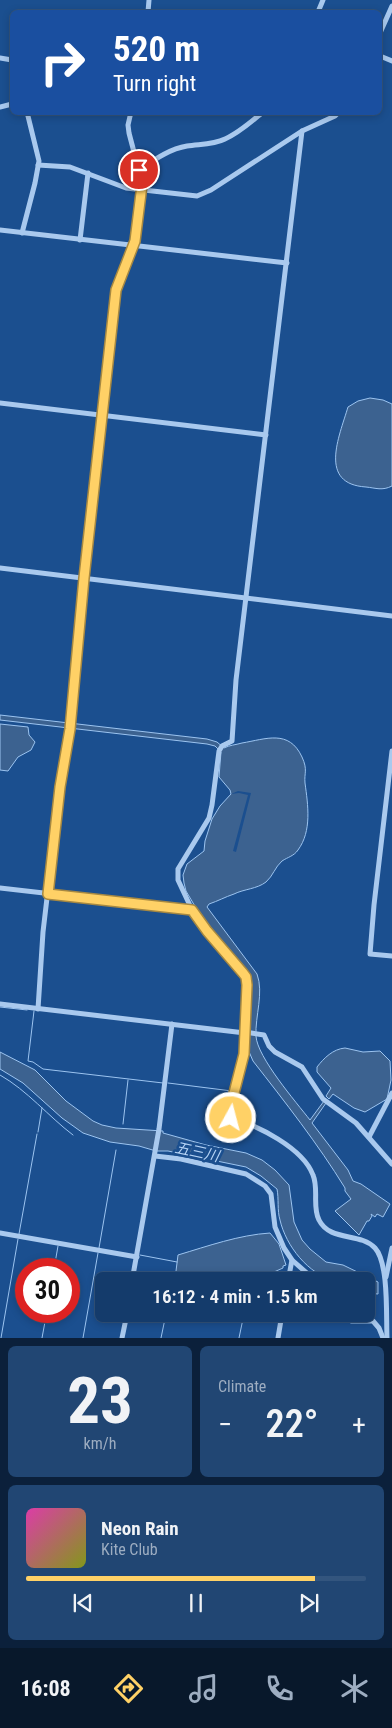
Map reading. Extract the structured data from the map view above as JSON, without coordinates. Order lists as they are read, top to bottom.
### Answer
{
  "water": ["五三川"],
  "page": {
    "turn": ["520 m", "Turn right"],
    "limit": "30",
    "trip": "16:12 · 4 min · 1.5 km",
    "tile": [
      ["23", "km/h"],
      "Climate"
    ],
    "heat": ["−", "22°", "+"],
    "song": ["Neon Rain", "Kite Club"],
    "tabs": "16:08"
  }
}
